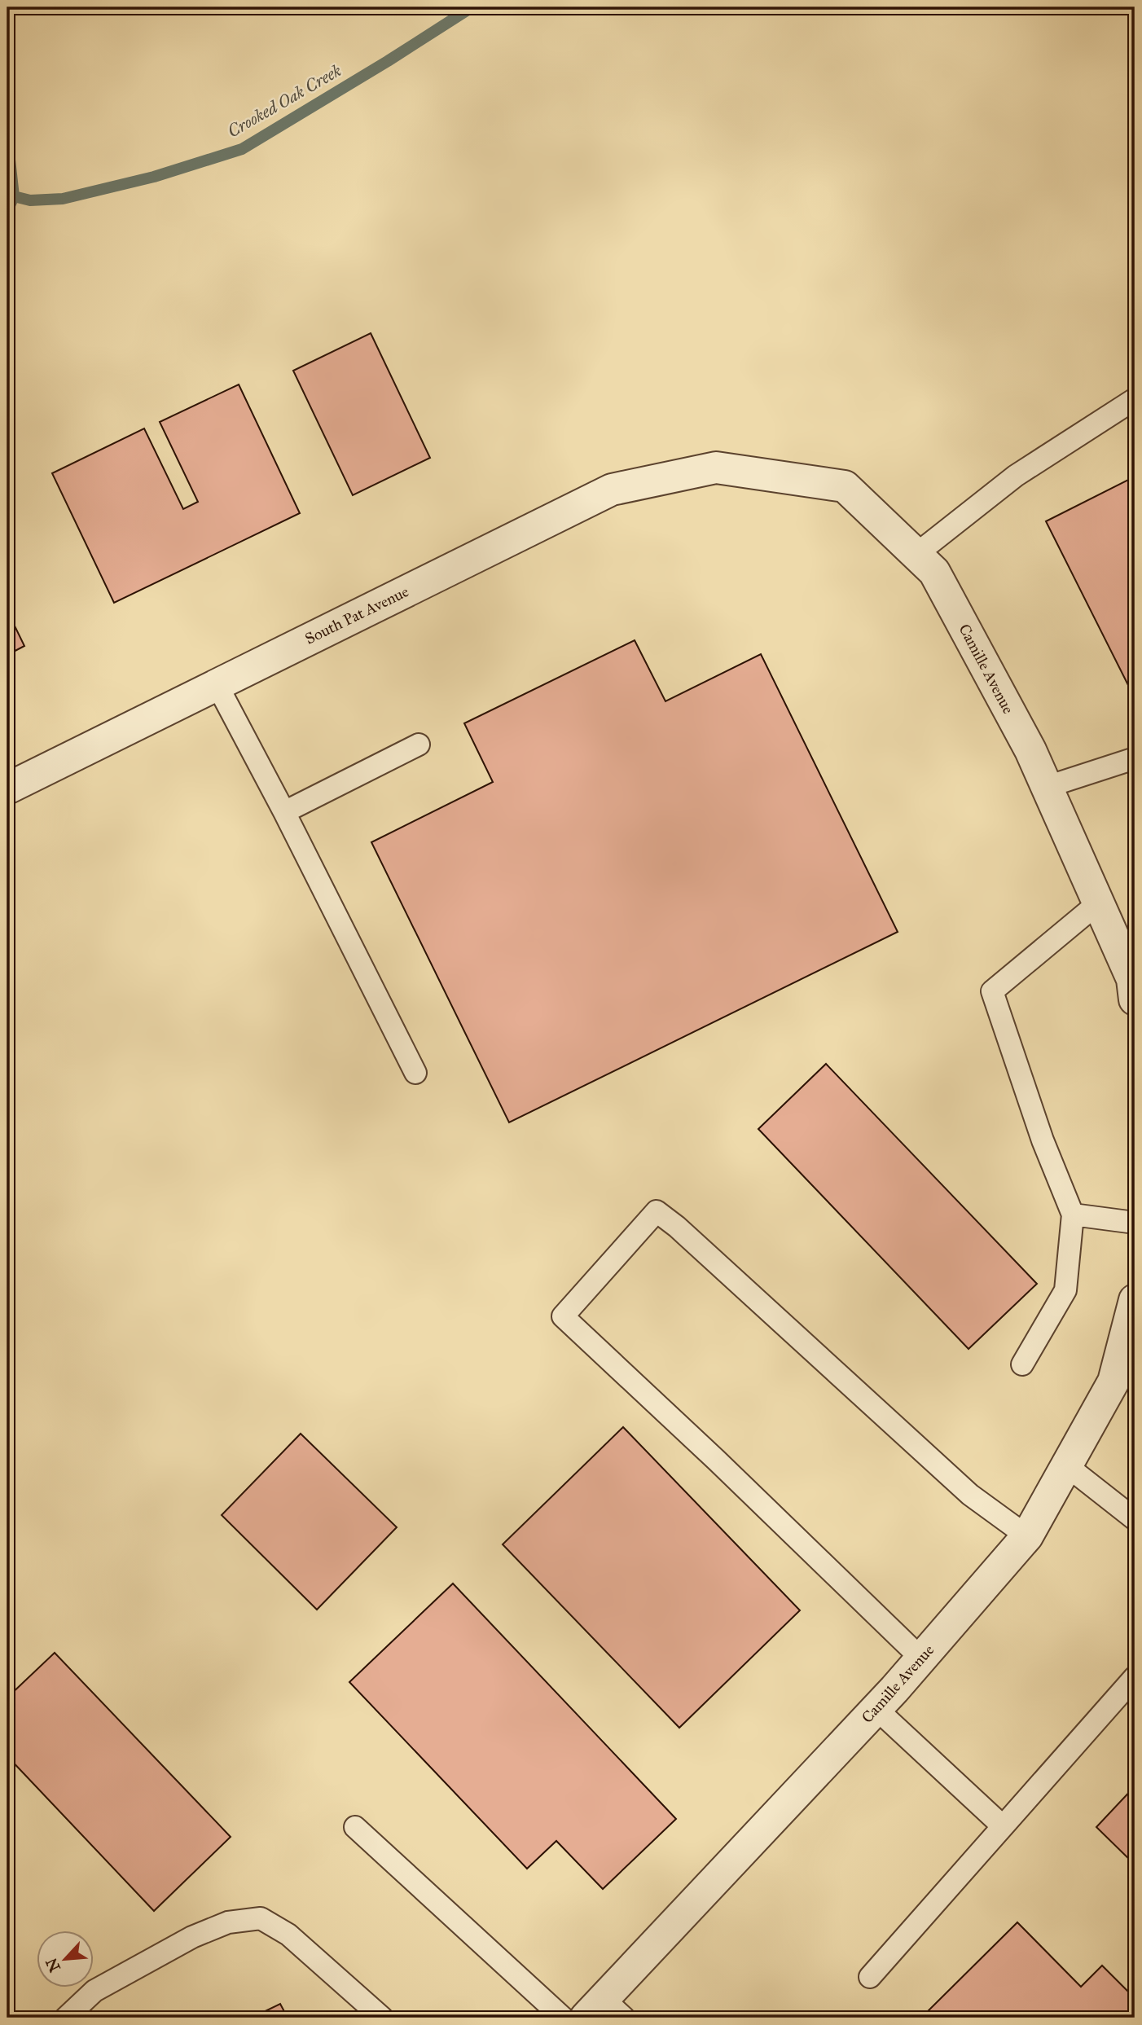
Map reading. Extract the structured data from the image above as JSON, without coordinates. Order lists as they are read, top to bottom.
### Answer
{
  "streets": {
    "street": ["South Pat Avenue", "Camille Avenue"]
  },
  "crossings": [
    ["South Pat Avenue", "Camille Avenue"]
  ],
  "water": ["Crooked Oak Creek"],
  "north": "bottom left"
}
